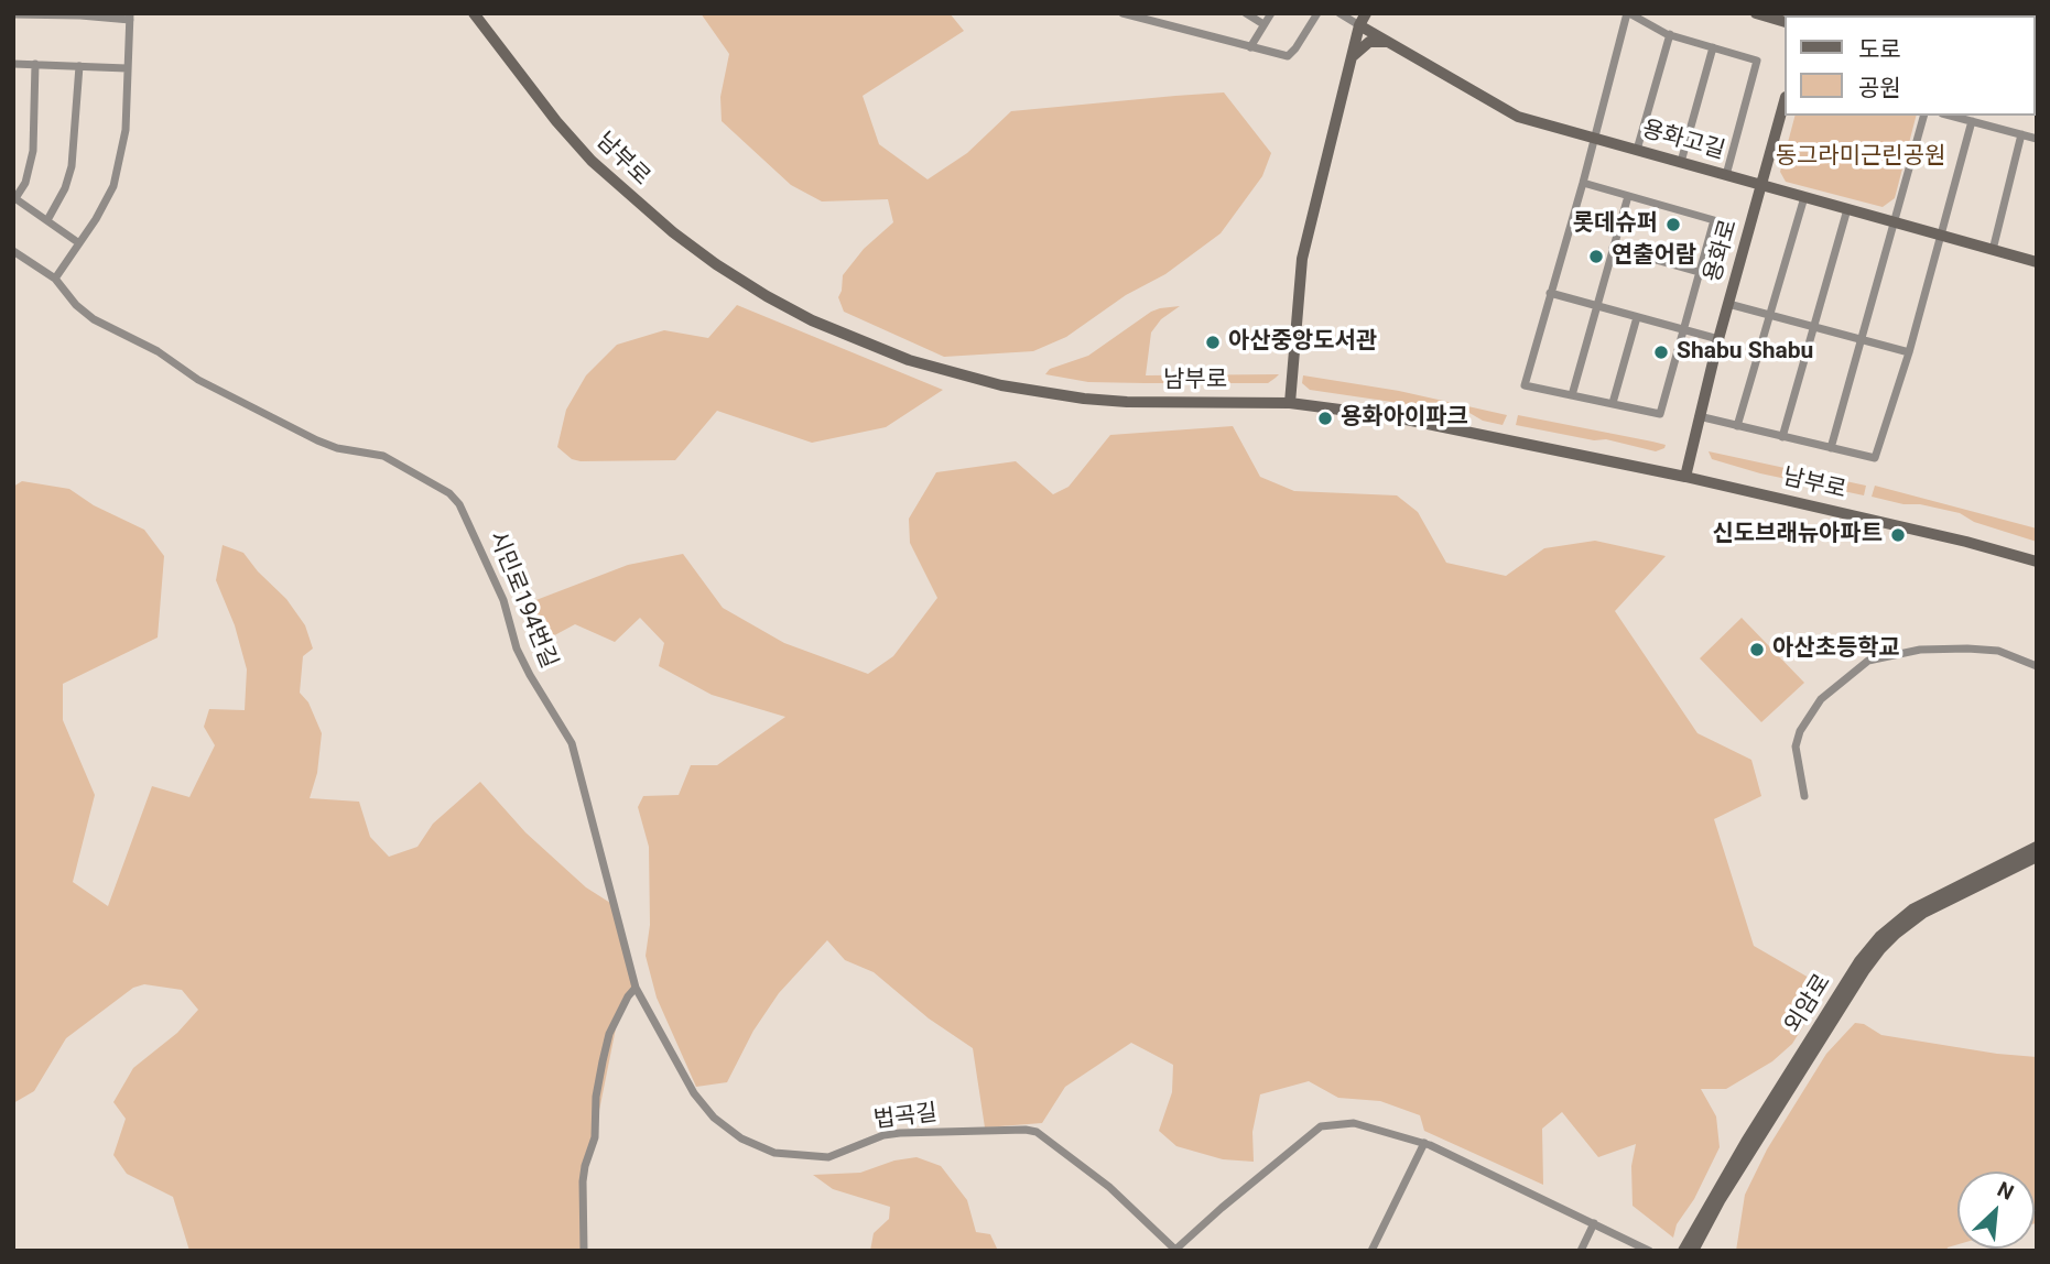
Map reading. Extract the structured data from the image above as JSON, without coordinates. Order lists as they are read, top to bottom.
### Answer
{
  "streets": {
    "street": [
      "용화고길",
      "남부로",
      "용화로",
      "시민로194번길",
      "외암로",
      "법곡길"
    ]
  },
  "crossings": [
    ["용화고길", "용화로"],
    ["남부로", "용화로"],
    ["시민로194번길", "법곡길"]
  ],
  "parks": ["동그라미근린공원"],
  "places": [
    "롯데슈퍼",
    "연출어람",
    "아산중앙도서관",
    "Shabu Shabu",
    "용화아이파크",
    "신도브래뉴아파트",
    "아산초등학교"
  ],
  "legend": ["도로", "공원"],
  "north": "top right"
}
